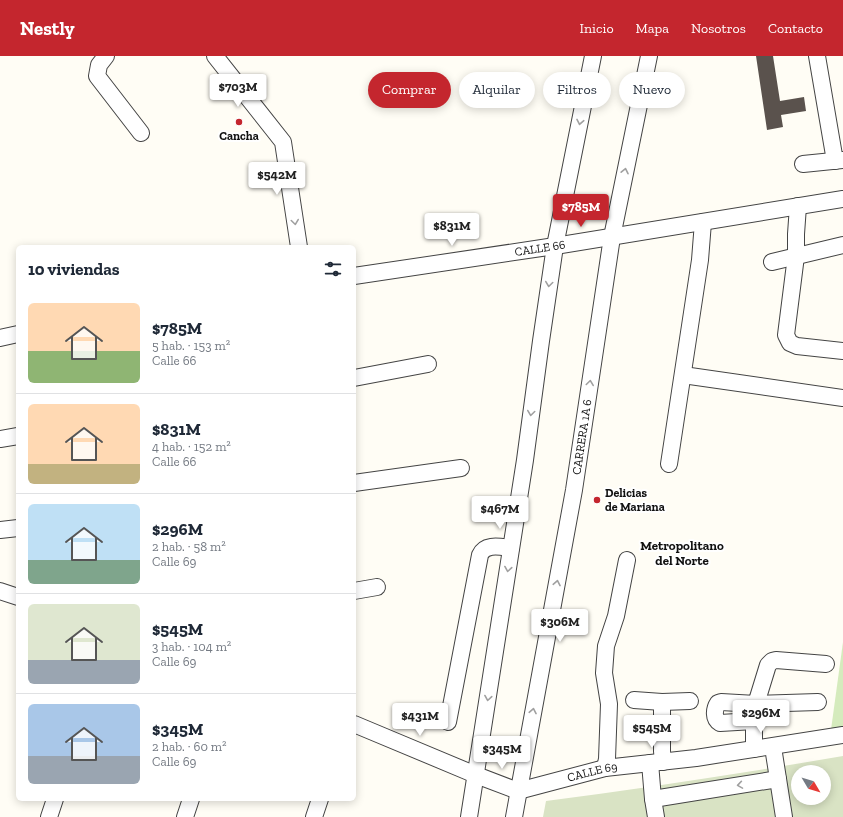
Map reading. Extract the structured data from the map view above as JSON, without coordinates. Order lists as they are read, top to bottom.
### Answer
{
  "streets": {
    "street": ["CALLE 66", "CARRERA 1A 6", "CALLE 69"]
  },
  "crossings": [
    ["CALLE 66", "CARRERA 1A 6"],
    ["CARRERA 1A 6", "CALLE 69"]
  ],
  "districts": ["Metropolitano del Norte"],
  "places": ["Cancha", "Delicias de Mariana"],
  "north": "bottom right",
  "page": {
    "header": "Nestly",
    "nav": [
      "Inicio",
      "Mapa",
      "Nosotros",
      "Contacto"
    ],
    "chip": [
      "Comprar",
      "Alquilar",
      "Filtros",
      "Nuevo"
    ],
    "price": [
      "$703M",
      "$542M",
      "$785M",
      "$831M",
      "$467M",
      "$306M",
      "$296M",
      "$431M",
      "$545M",
      "$345M"
    ],
    "heading": "10 viviendas",
    "list": [
      {
        "name": "$785M",
        "note": "5 hab. · 153 m² · Calle 66"
      },
      {
        "name": "$831M",
        "note": "4 hab. · 152 m² · Calle 66"
      },
      {
        "name": "$296M",
        "note": "2 hab. · 58 m² · Calle 69"
      },
      {
        "name": "$545M",
        "note": "3 hab. · 104 m² · Calle 69"
      },
      {
        "name": "$345M",
        "note": "2 hab. · 60 m² · Calle 69"
      }
    ]
  }
}
